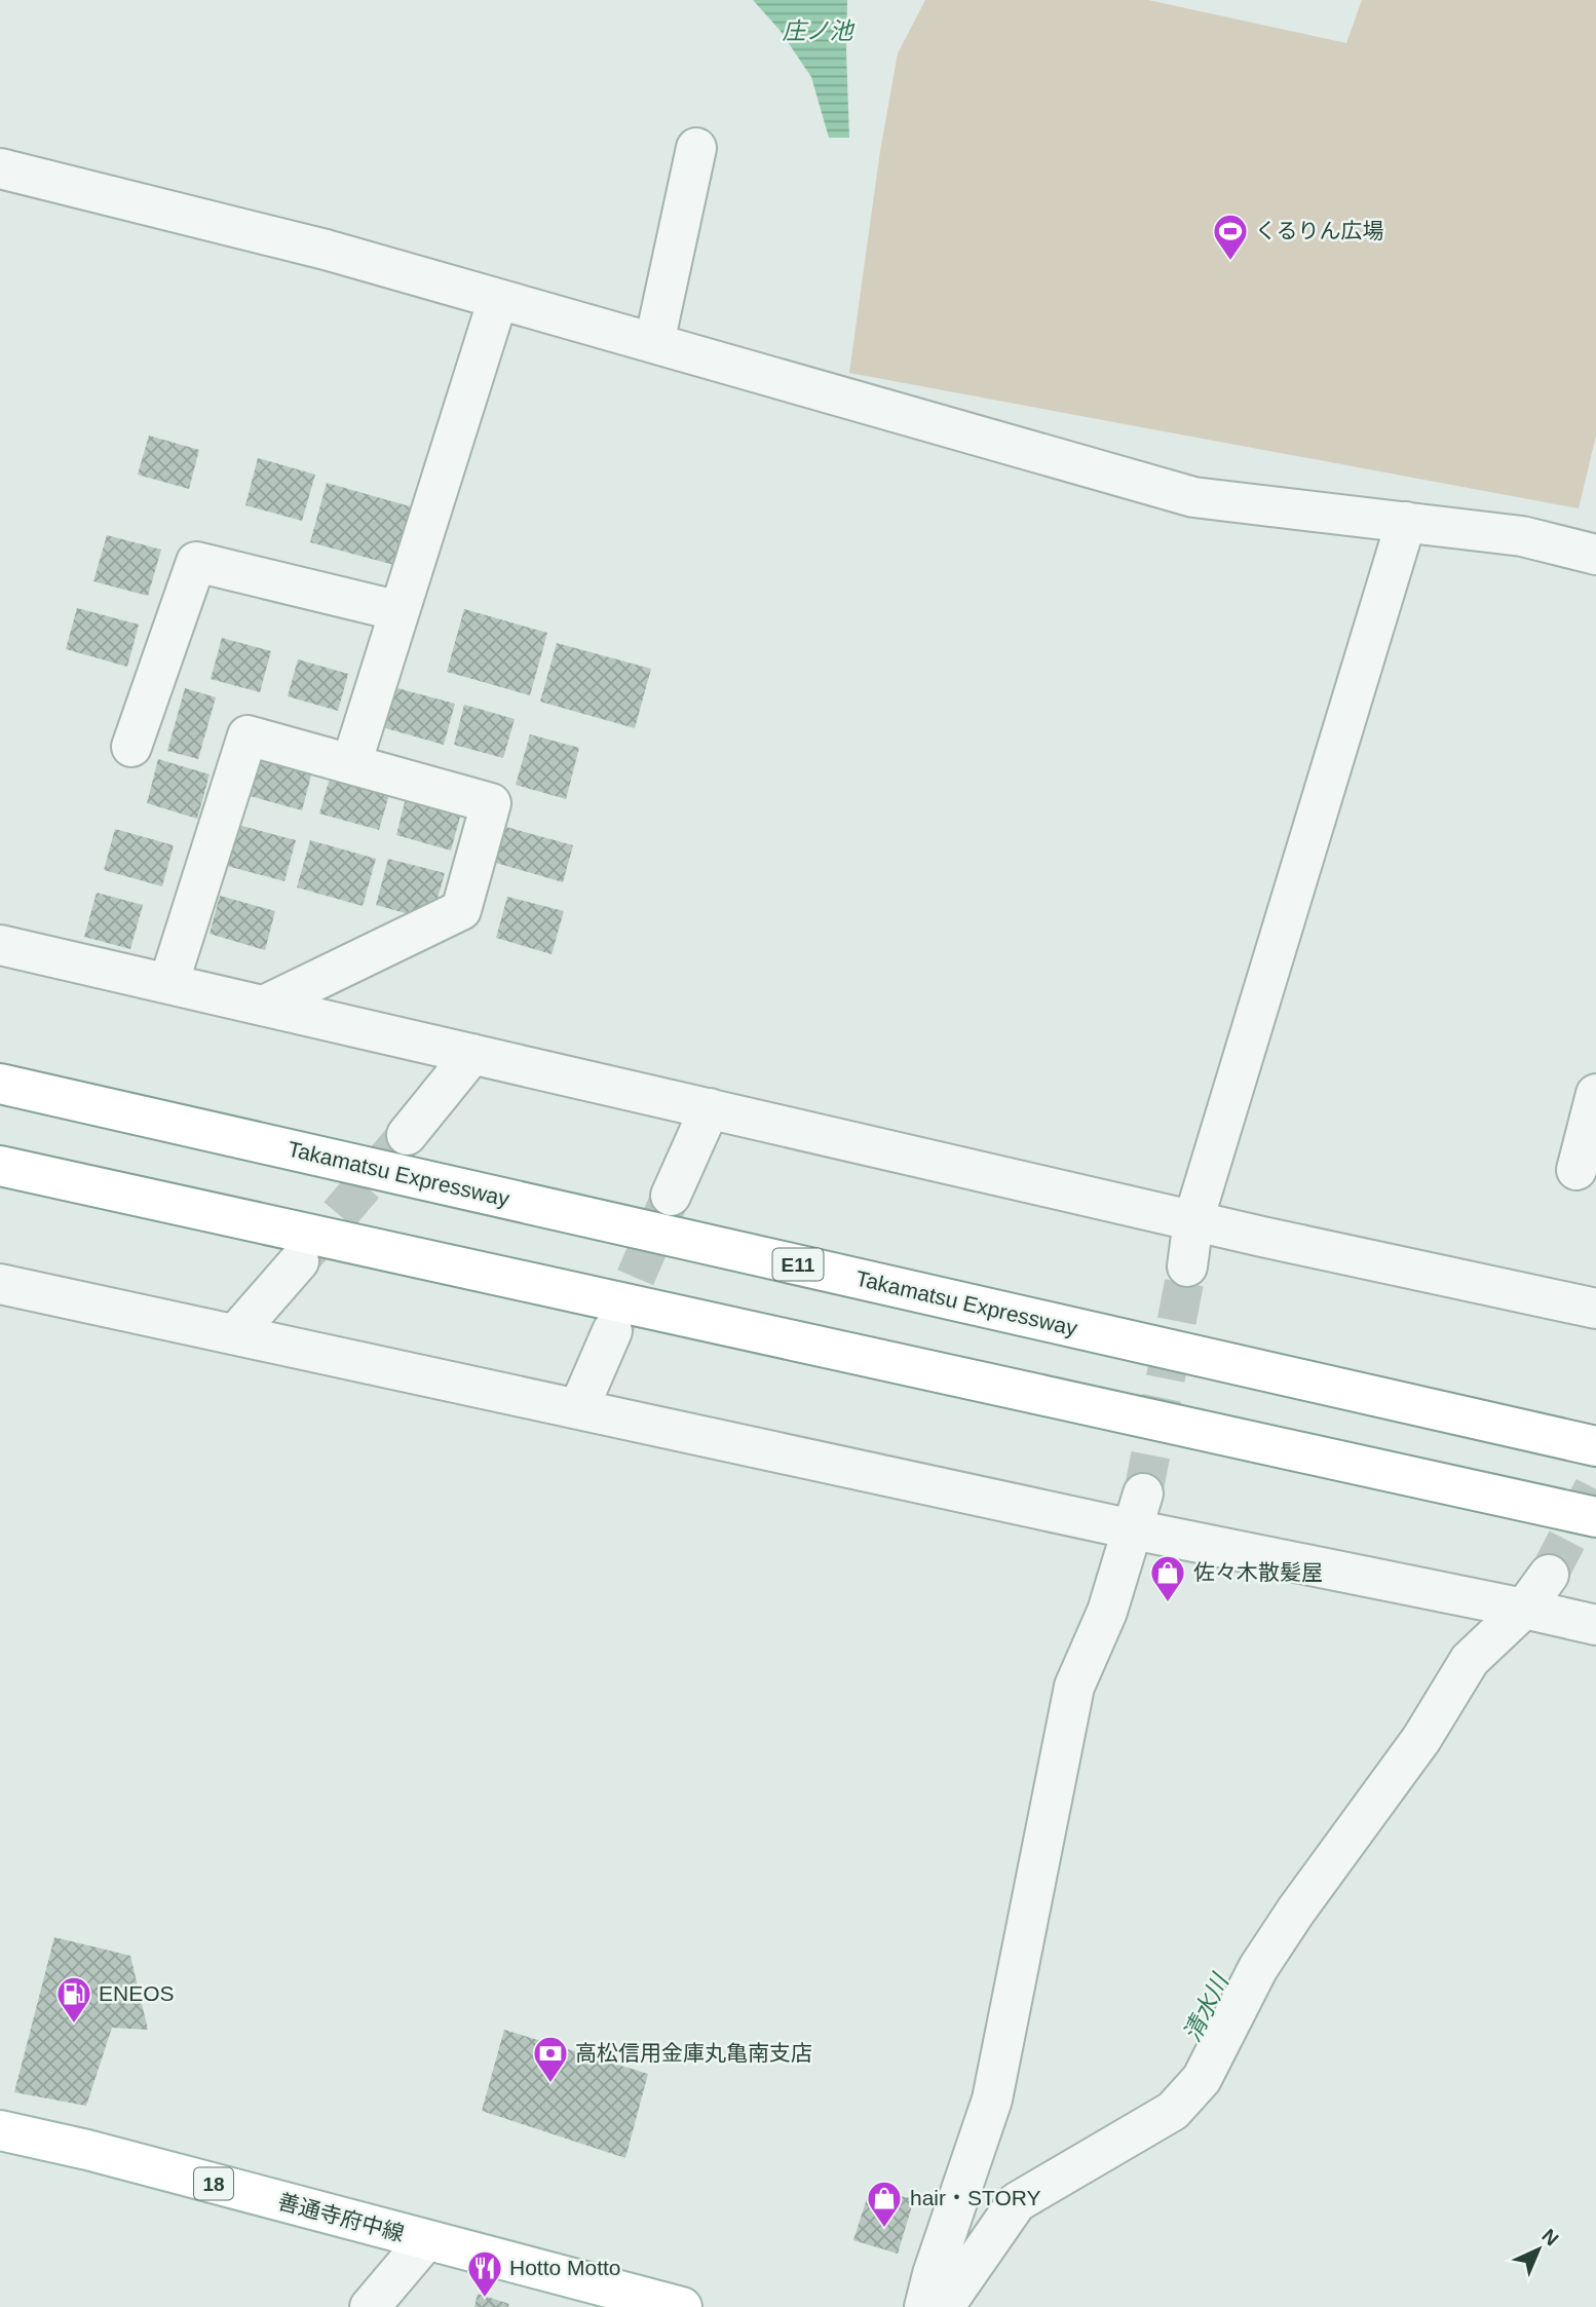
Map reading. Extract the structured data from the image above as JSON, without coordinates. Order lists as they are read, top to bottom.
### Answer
{
  "streets": {
    "main road": [
      "Takamatsu Expressway",
      "E11",
      "18",
      "善通寺府中線"
    ]
  },
  "water": ["庄ノ池", "清水川"],
  "places": {
    "sports": ["くるりん広場"],
    "shop": ["佐々木散髪屋", "hair・STORY"],
    "fuel station": ["ENEOS"],
    "bank": ["高松信用金庫丸亀南支店"],
    "restaurant": ["Hotto Motto"]
  },
  "north": "top right"
}
